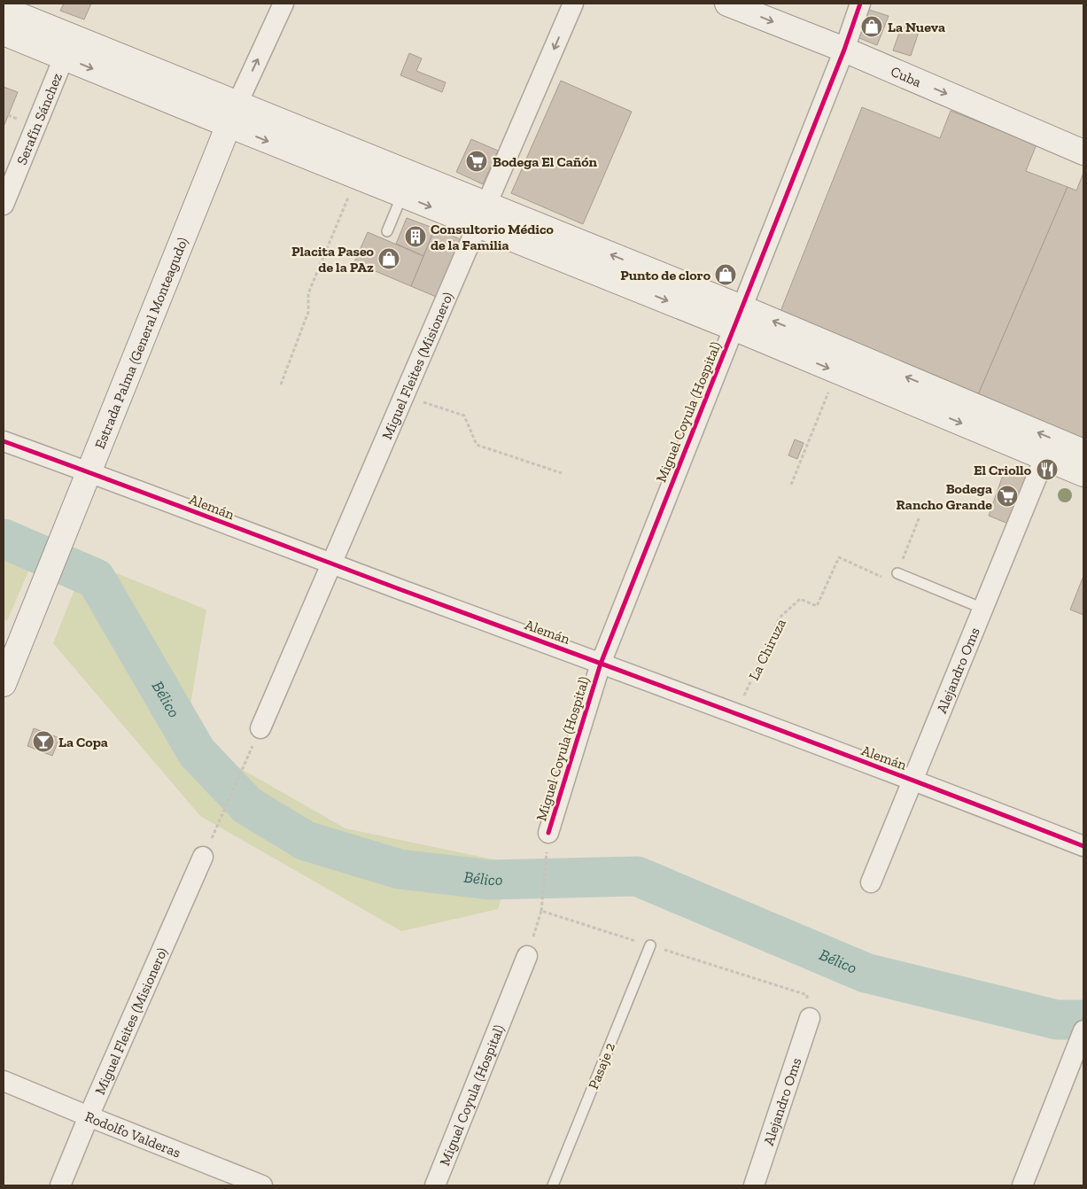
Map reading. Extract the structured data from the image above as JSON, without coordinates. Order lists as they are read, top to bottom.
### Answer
{
  "streets": {
    "main road": ["Cuba", "Estrada Palma (General Monteagudo)"],
    "street": [
      "Serafín Sánchez",
      "Miguel Fleites (Misionero)",
      "Miguel Coyula (Hospital)",
      "Alemán",
      "Alejandro Oms",
      "Rodolfo Valderas"
    ],
    "lane": ["Pasaje 2"],
    "path": ["La Chiruza"]
  },
  "crossings": [
    ["Cuba", "Miguel Coyula (Hospital)"],
    ["Estrada Palma (General Monteagudo)", "Alemán"],
    ["Miguel Fleites (Misionero)", "Alemán"],
    ["Miguel Fleites (Misionero)", "Rodolfo Valderas"],
    ["Miguel Coyula (Hospital)", "Alemán"],
    ["Alemán", "La Chiruza"],
    ["Alemán", "Alejandro Oms"]
  ],
  "one_way": ["Cuba"],
  "water": ["Bélico"],
  "places": {
    "shop": ["La Nueva", "Placita Paseo de la PAz", "Punto de cloro"],
    "supermarket": ["Bodega El Cañón", "Bodega Rancho Grande"],
    "building": ["Consultorio Médico de la Familia"],
    "restaurant": ["El Criollo"],
    "bar": ["La Copa"]
  }
}
